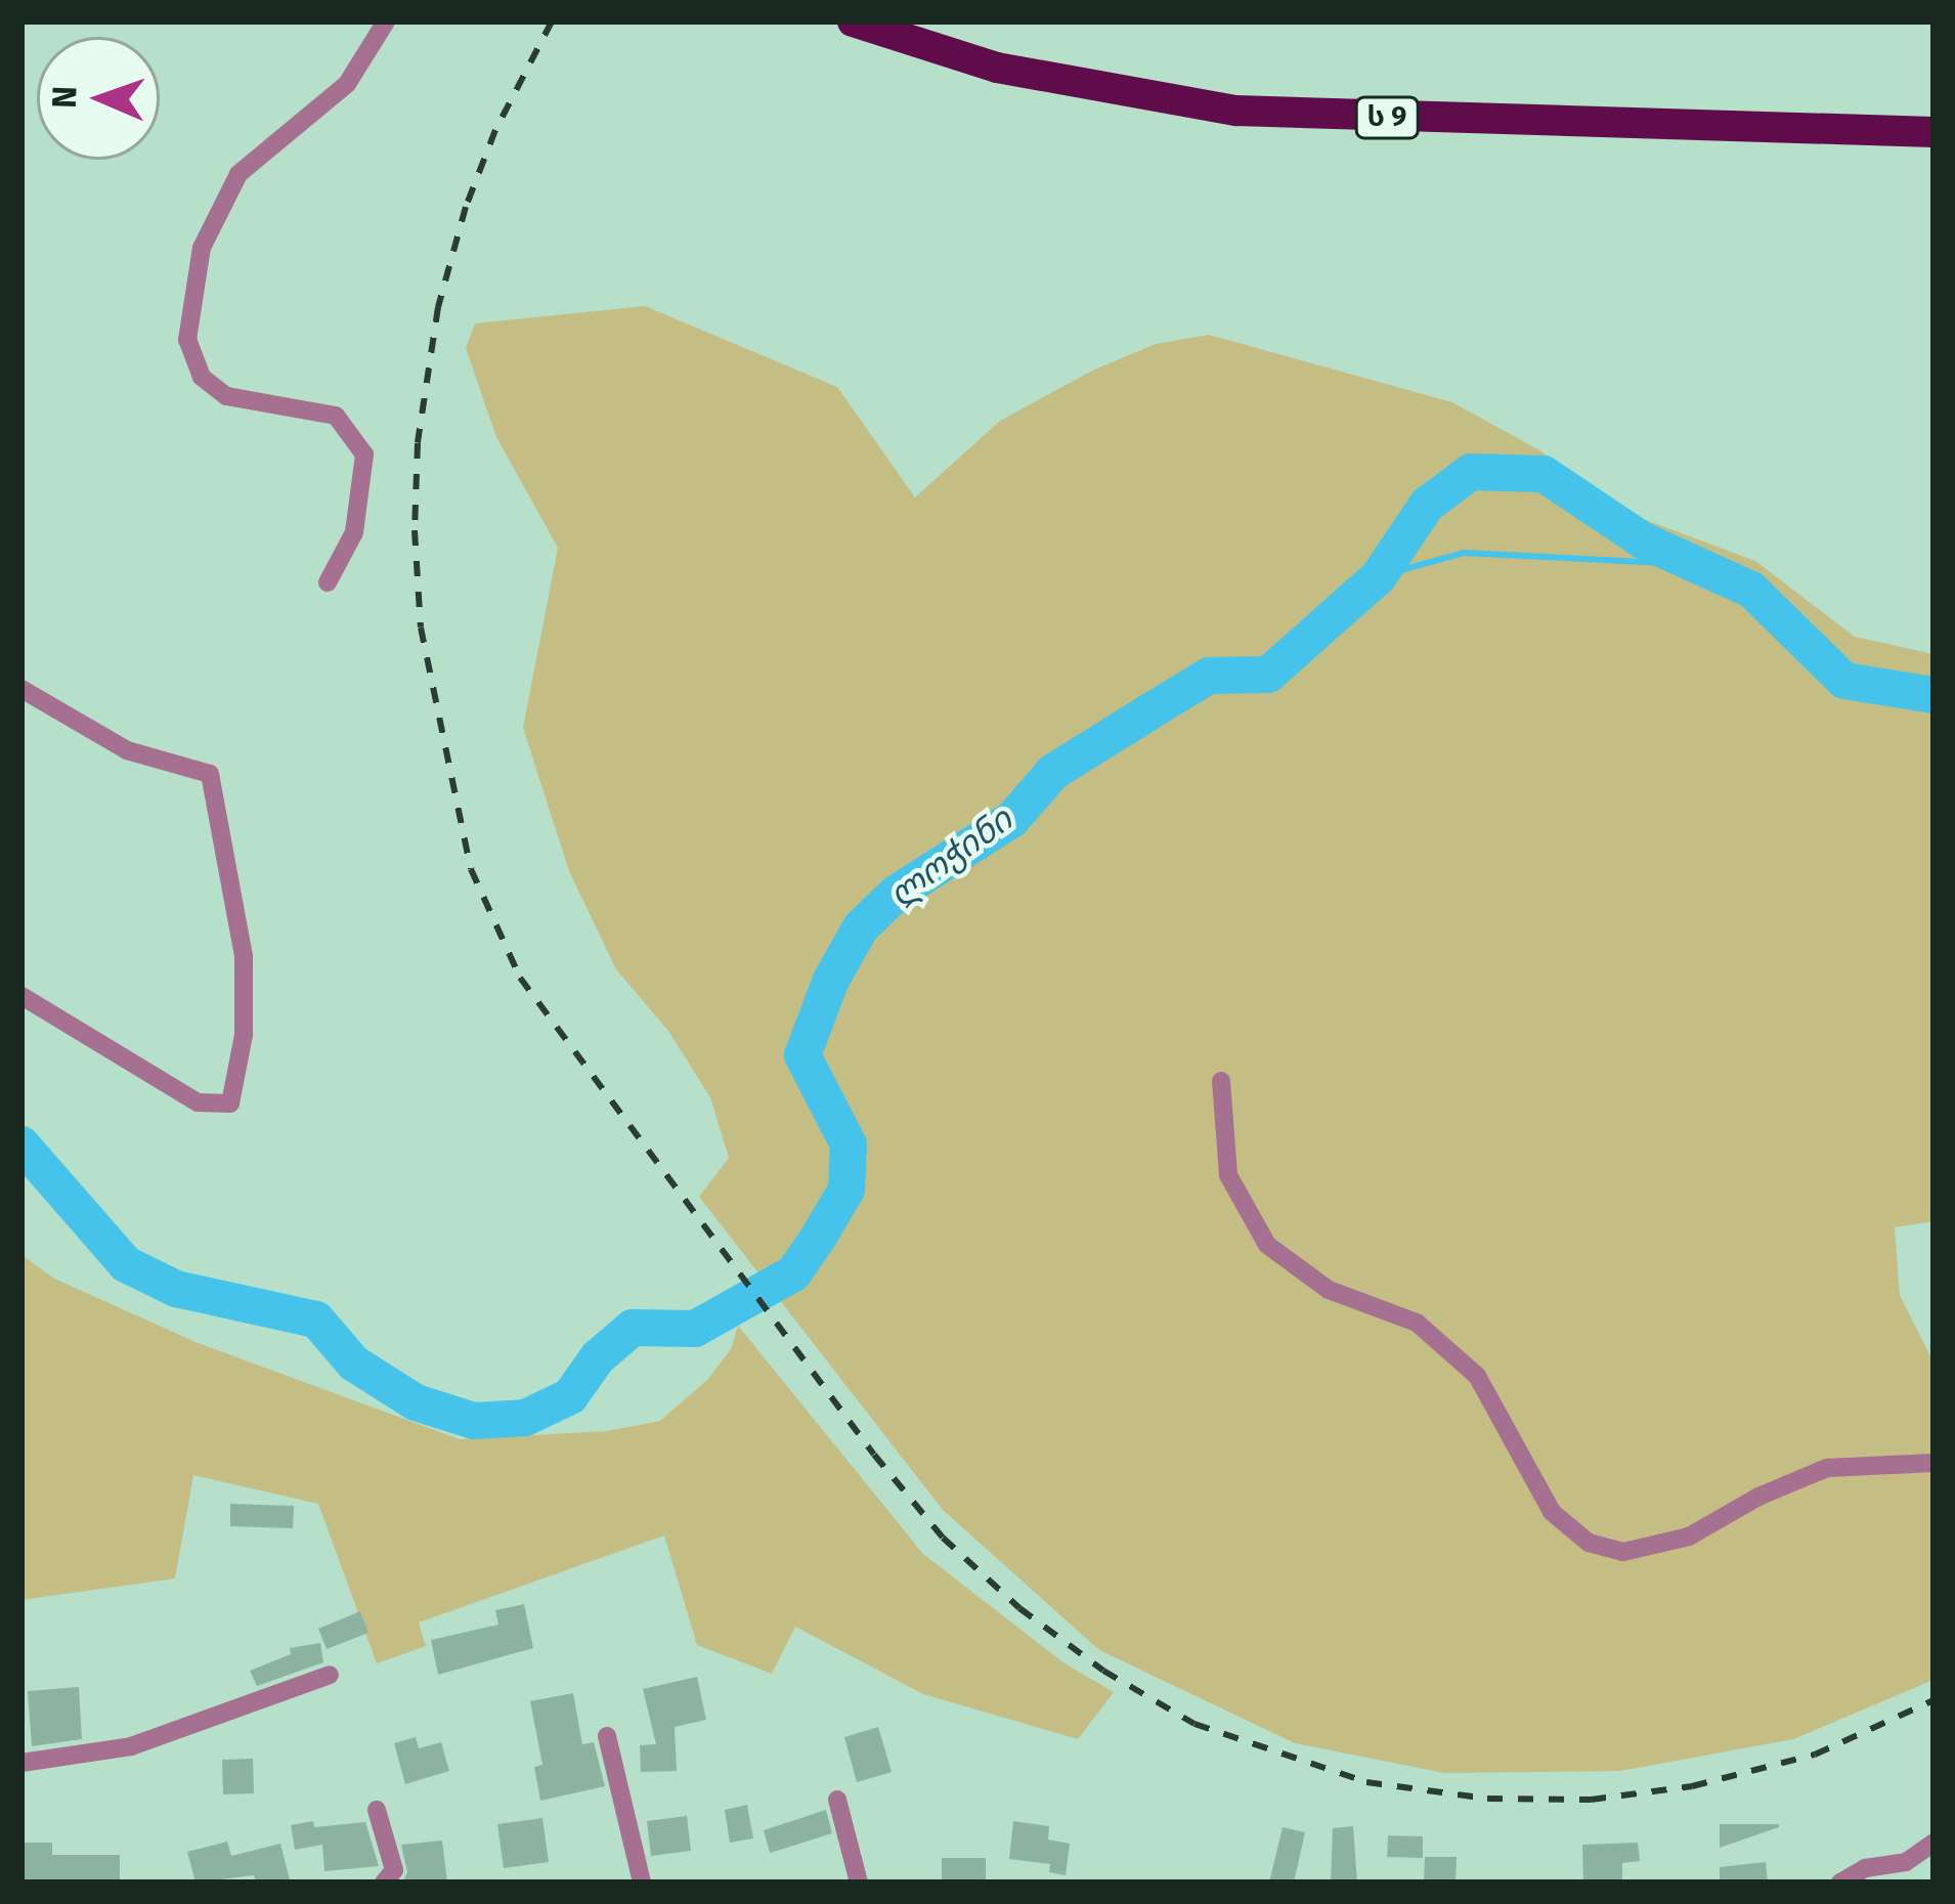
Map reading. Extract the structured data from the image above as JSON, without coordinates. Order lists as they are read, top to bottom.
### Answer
{
  "streets": {
    "highway": ["ს 9"]
  },
  "water": ["ლოჭინი"],
  "north": "left"
}
